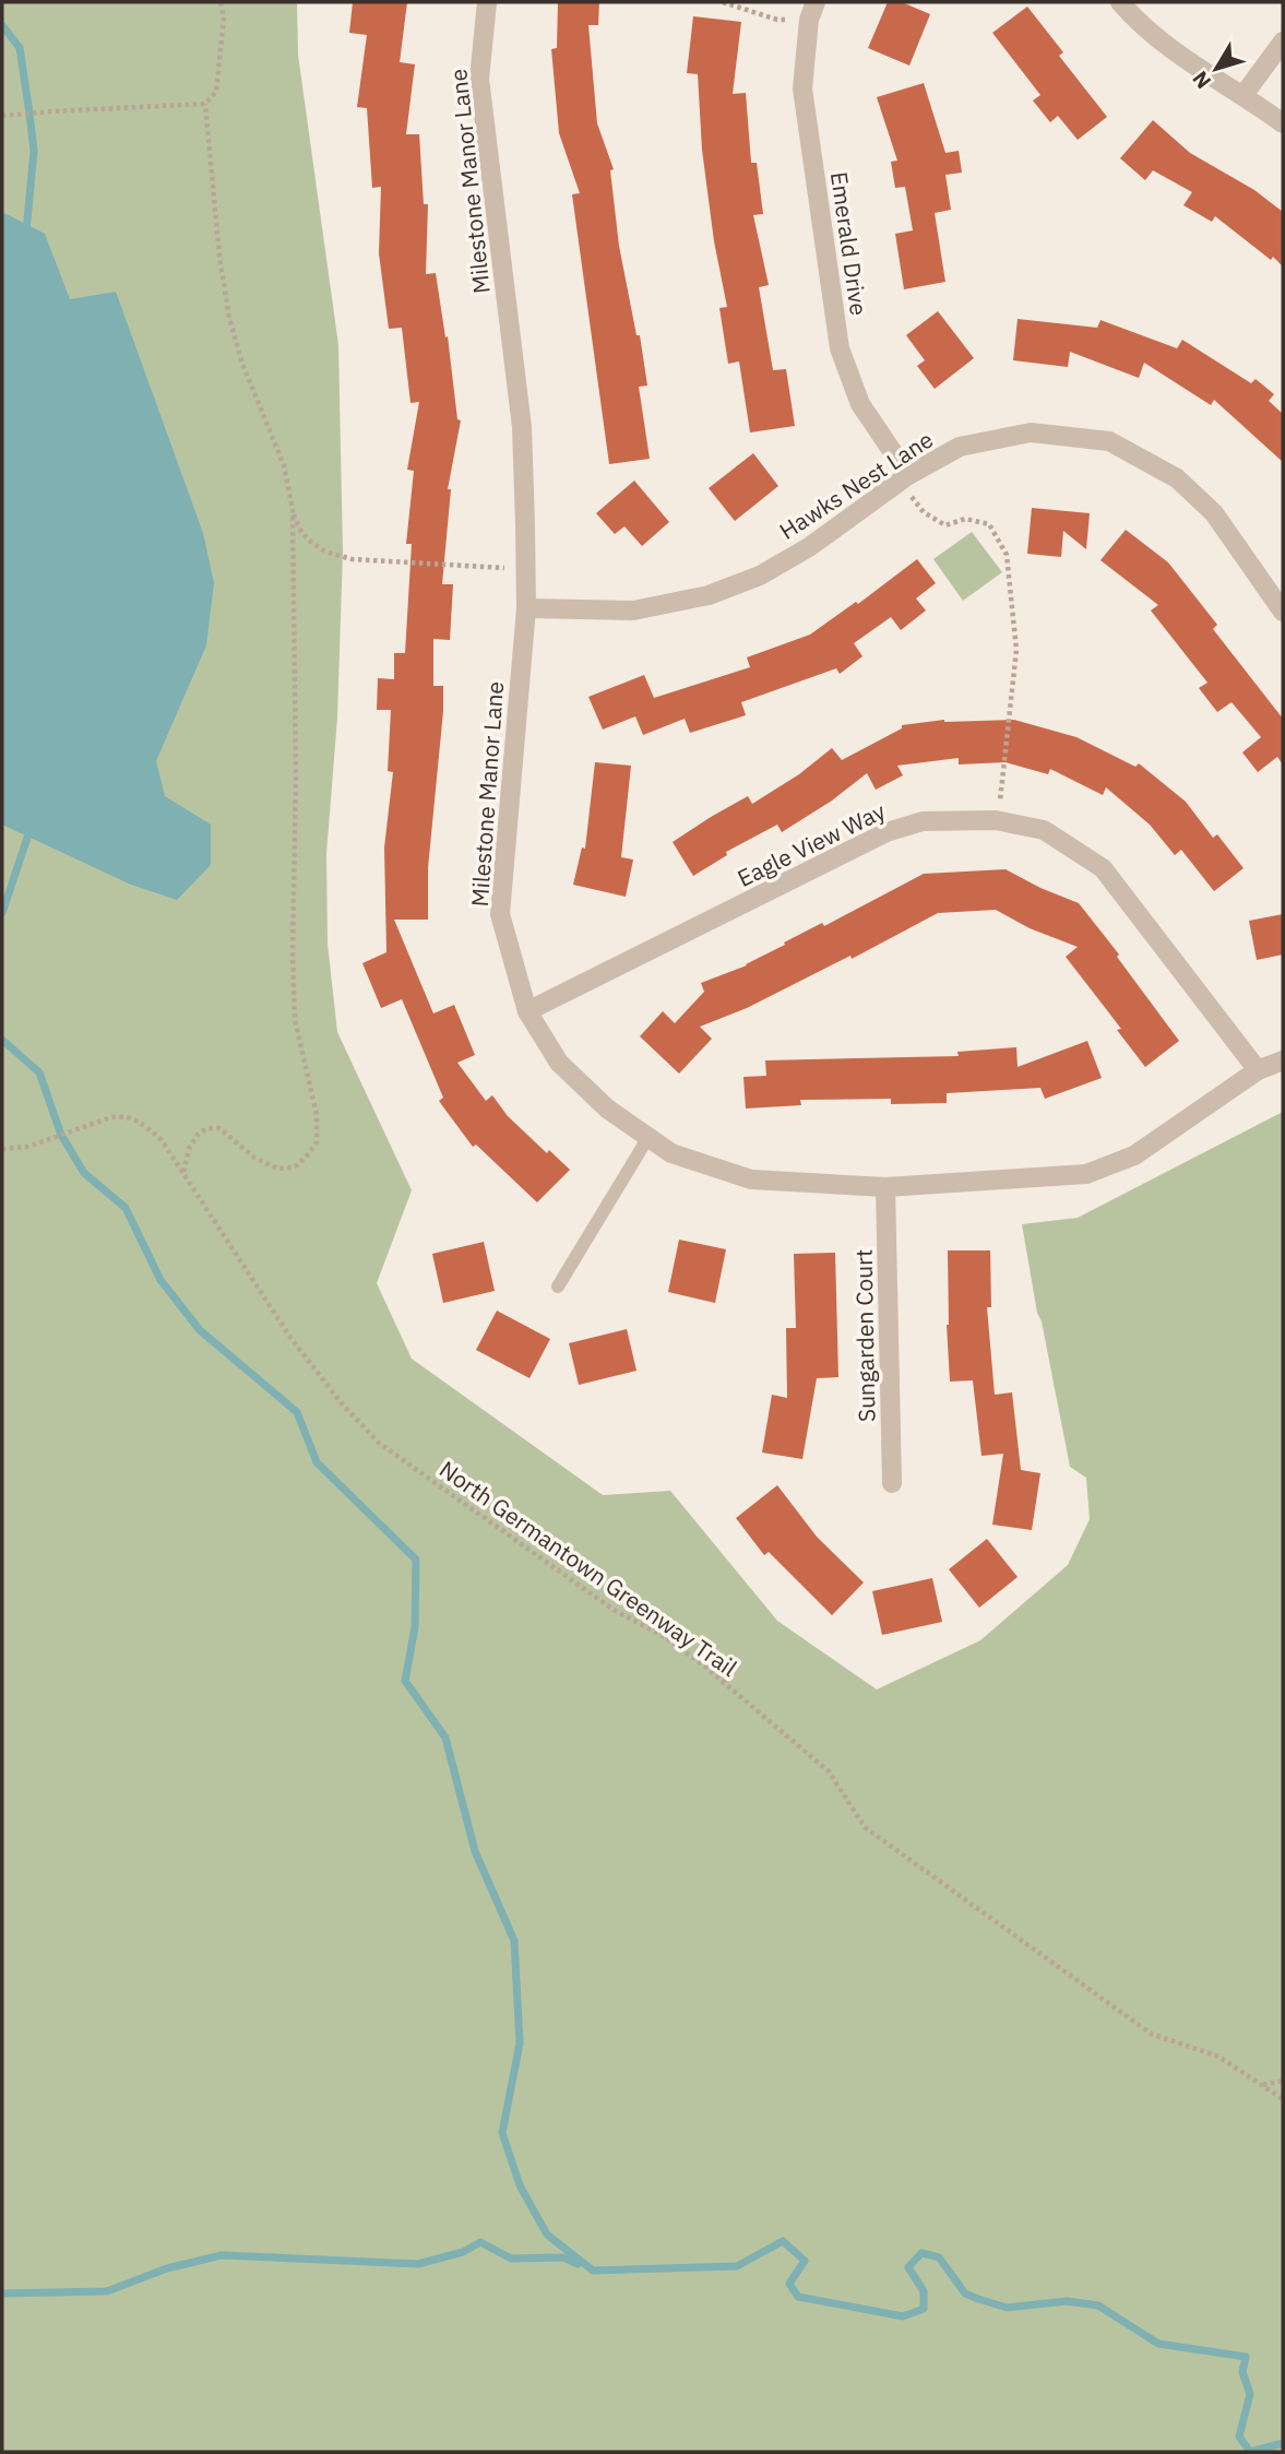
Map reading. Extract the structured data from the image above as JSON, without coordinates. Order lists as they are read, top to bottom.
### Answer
{
  "streets": {
    "street": [
      "Milestone Manor Lane",
      "Emerald Drive",
      "Hawks Nest Lane",
      "Eagle View Way",
      "Sungarden Court"
    ],
    "path": ["North Germantown Greenway Trail"]
  },
  "crossings": [
    ["Milestone Manor Lane", "Hawks Nest Lane"],
    ["Milestone Manor Lane", "Eagle View Way"],
    ["Milestone Manor Lane", "Sungarden Court"],
    ["Emerald Drive", "Hawks Nest Lane"]
  ],
  "north": "bottom left"
}
